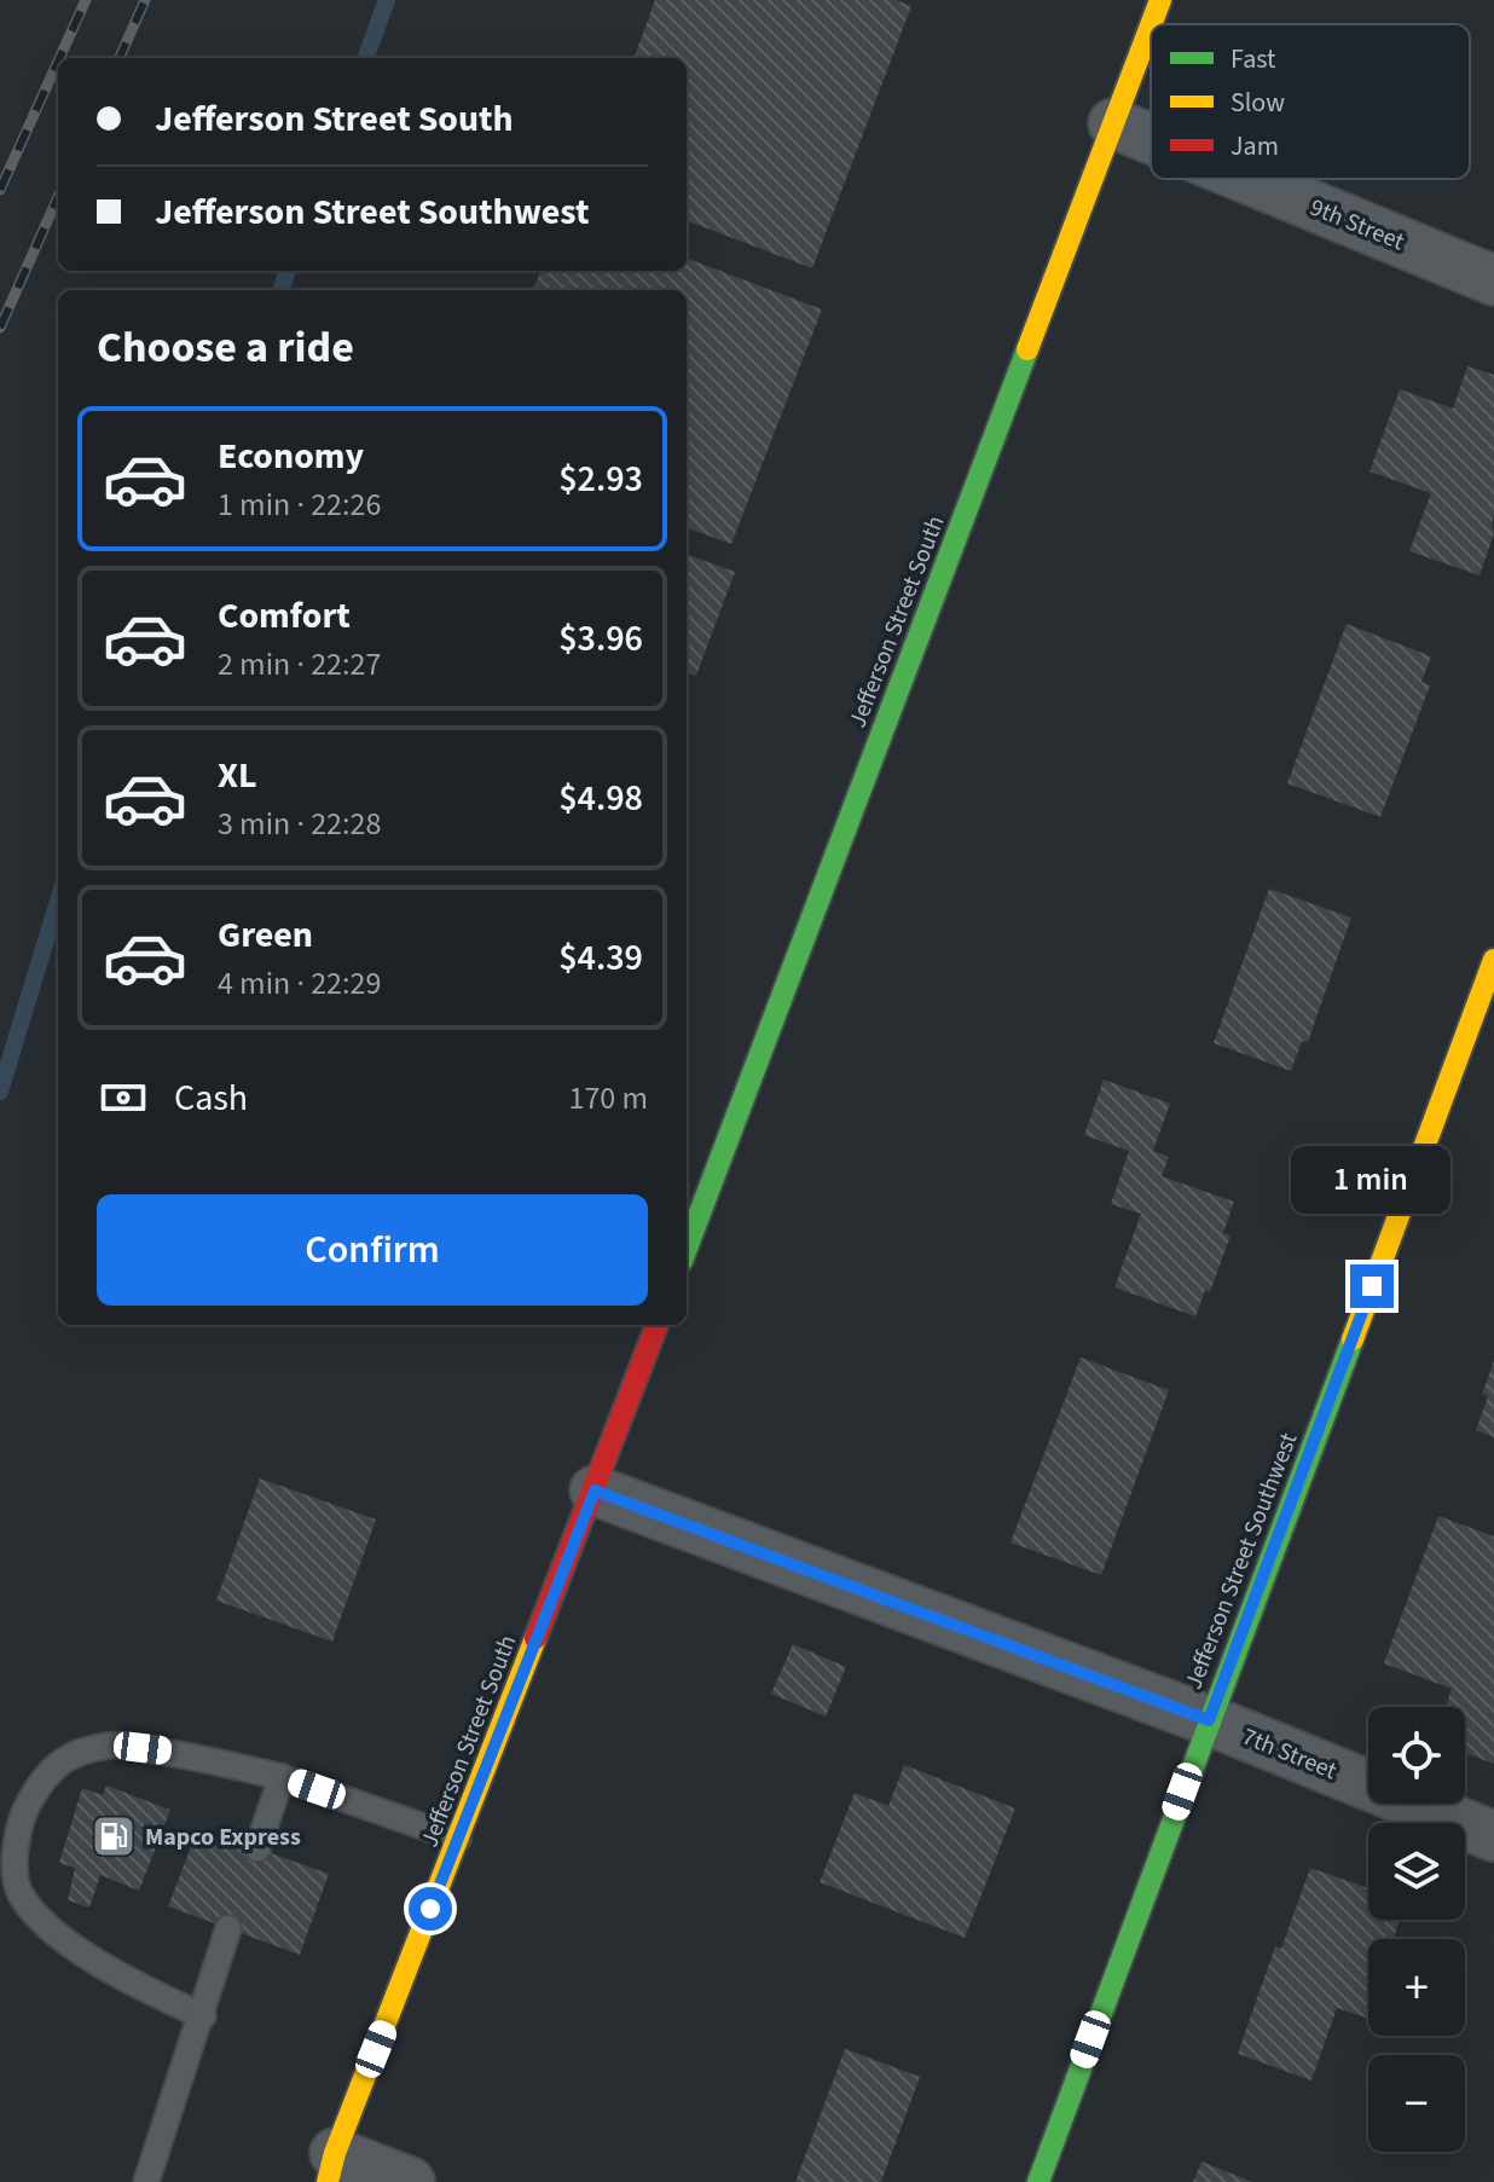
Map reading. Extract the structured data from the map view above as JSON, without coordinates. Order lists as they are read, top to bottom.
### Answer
{
  "streets": {
    "main road": ["Jefferson Street South", "Jefferson Street Southwest"],
    "street": ["9th Street", "7th Street"]
  },
  "crossings": [
    ["9th Street", "Jefferson Street South"],
    ["Jefferson Street South", "7th Street"],
    ["Jefferson Street Southwest", "7th Street"]
  ],
  "places": {
    "fuel station": ["Mapco Express"]
  },
  "legend": ["Fast", "Slow", "Jam"],
  "page": {
    "banner": ["Jefferson Street South", "Jefferson Street Southwest"],
    "heading": "Choose a ride",
    "list": [
      {
        "name": "Economy",
        "note": "1 min · 22:26",
        "value": "$2.93"
      },
      {
        "name": "Comfort",
        "note": "2 min · 22:27",
        "value": "$3.96"
      },
      {
        "name": "XL",
        "note": "3 min · 22:28",
        "value": "$4.98"
      },
      {
        "name": "Green",
        "note": "4 min · 22:29",
        "value": "$4.39"
      }
    ],
    "pay": ["Cash", "170 m"],
    "bubble": "1 min",
    "buttons": "Confirm",
    "map_buttons": ["+", "−"]
  }
}
